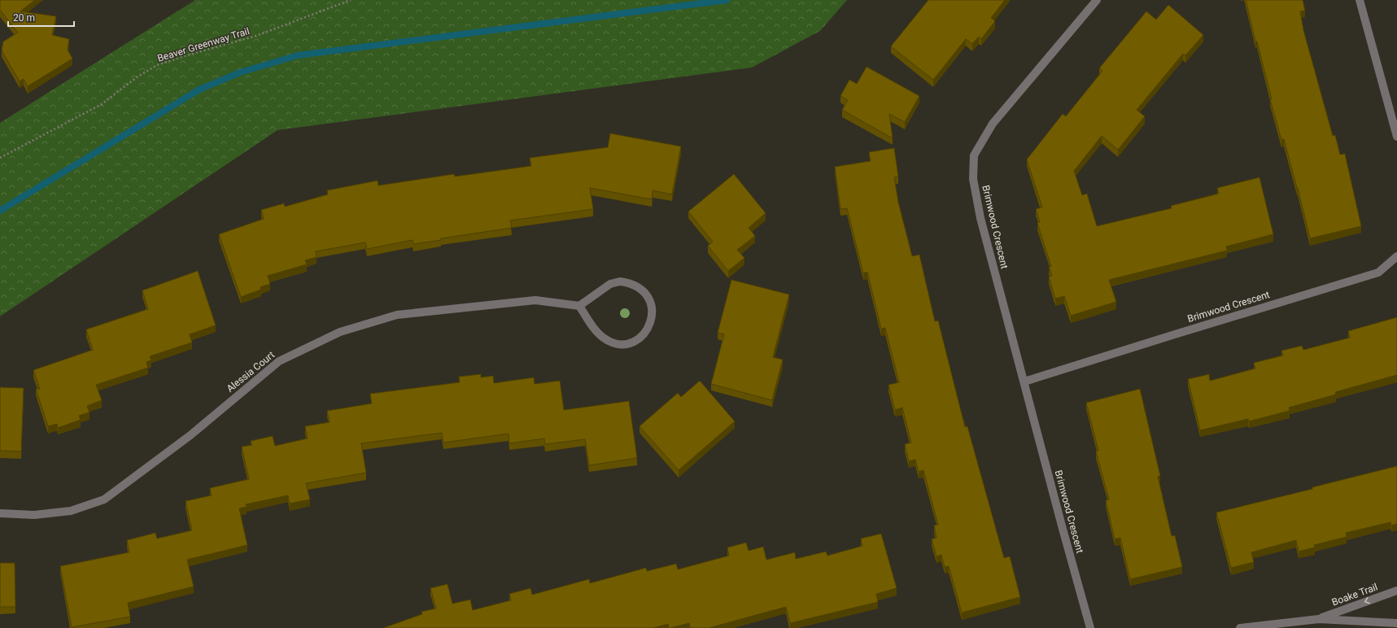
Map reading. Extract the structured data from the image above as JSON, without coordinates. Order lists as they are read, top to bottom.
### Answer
{
  "streets": {
    "street": ["Brimwood Crescent", "Alessia Court", "Boake Trail"],
    "path": ["Beaver Greenway Trail"]
  },
  "scale_bar": "20 m"
}
